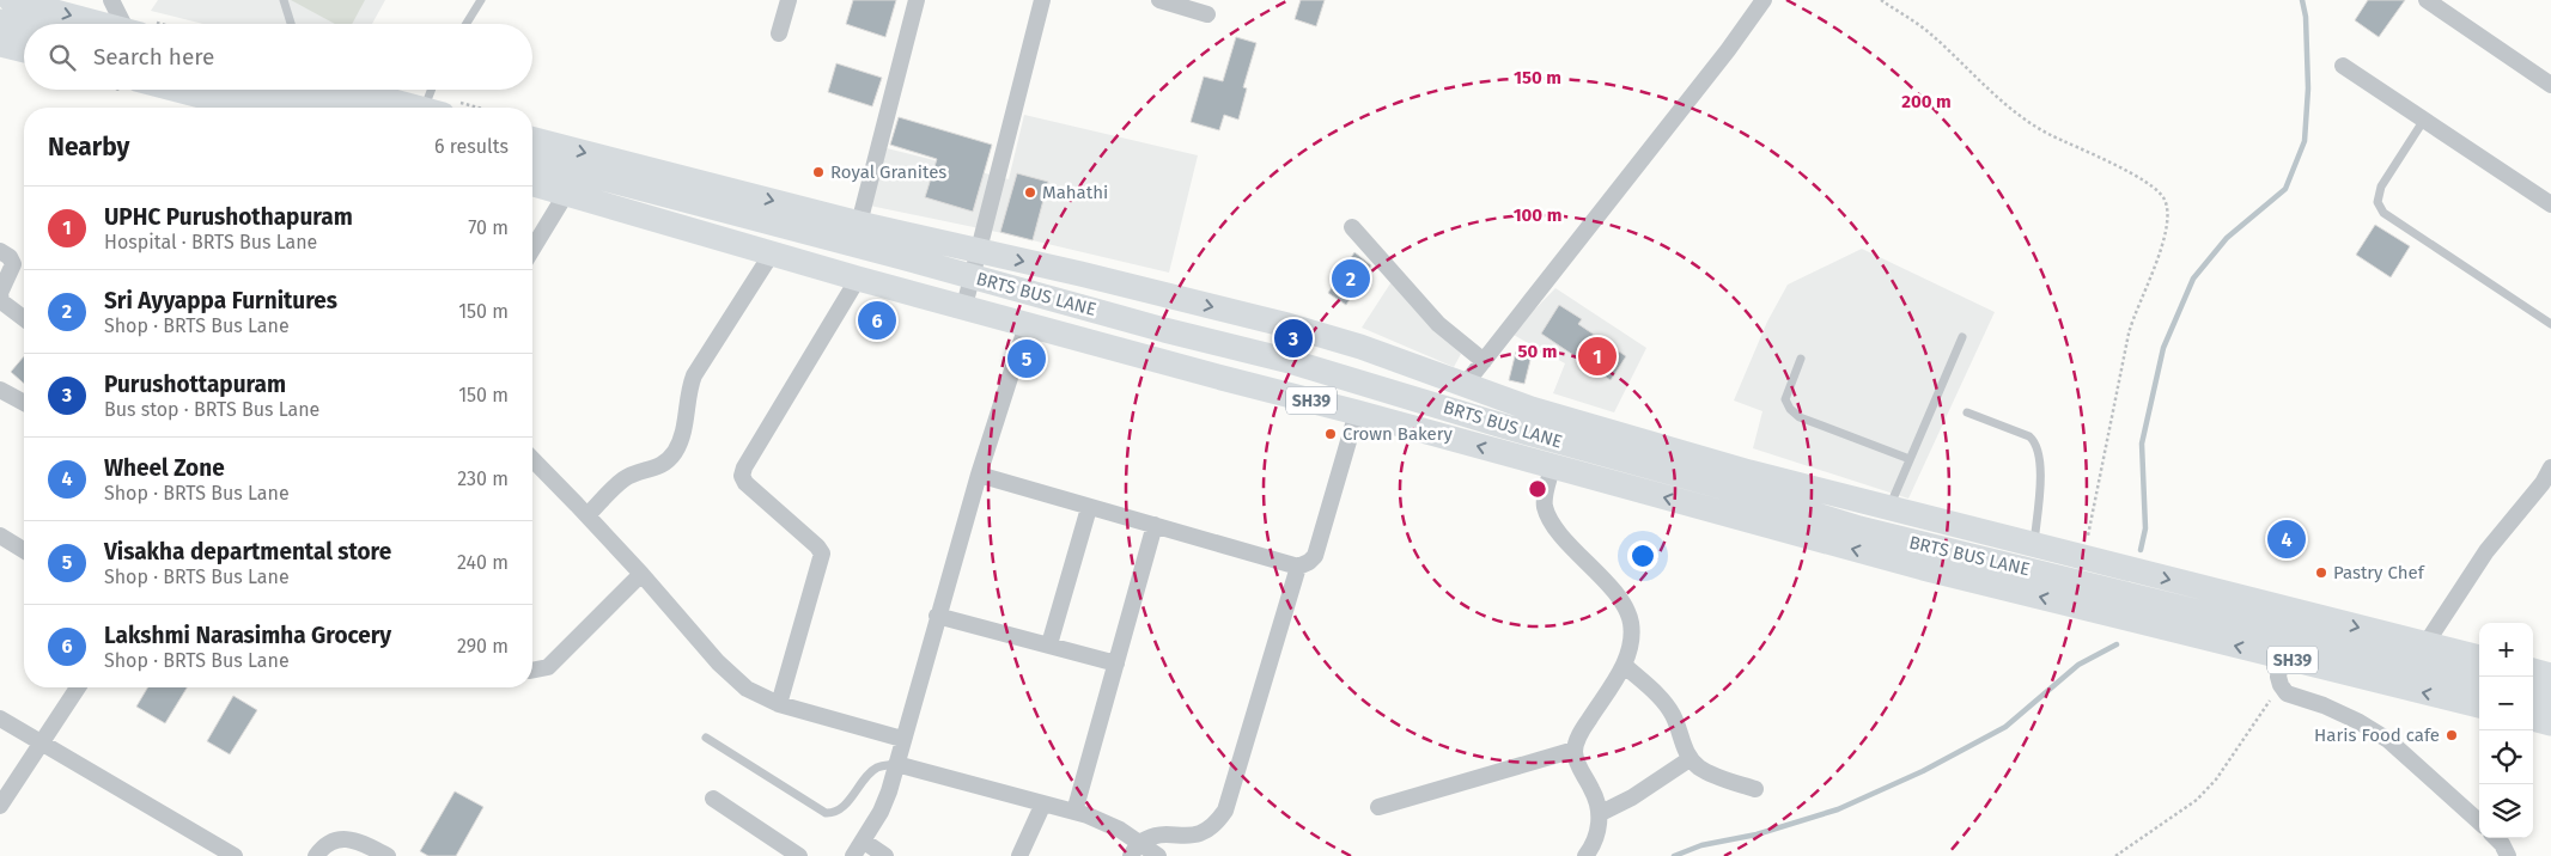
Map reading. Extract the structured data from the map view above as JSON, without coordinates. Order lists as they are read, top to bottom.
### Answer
{
  "streets": {
    "main road": ["BRTS BUS LANE", "SH39"]
  },
  "places": [
    "Royal Granites",
    "Mahathi",
    "Crown Bakery",
    "Pastry Chef",
    "Haris Food cafe"
  ],
  "page": {
    "search": "Search here",
    "heading": ["Nearby", "6 results"],
    "list": [
      {
        "mark": "1",
        "name": "UPHC Purushothapuram",
        "note": "Hospital · BRTS Bus Lane",
        "value": "70 m"
      },
      {
        "mark": "2",
        "name": "Sri Ayyappa Furnitures",
        "note": "Shop · BRTS Bus Lane",
        "value": "150 m"
      },
      {
        "mark": "3",
        "name": "Purushottapuram",
        "note": "Bus stop · BRTS Bus Lane",
        "value": "150 m"
      },
      {
        "mark": "4",
        "name": "Wheel Zone",
        "note": "Shop · BRTS Bus Lane",
        "value": "230 m"
      },
      {
        "mark": "5",
        "name": "Visakha departmental store",
        "note": "Shop · BRTS Bus Lane",
        "value": "240 m"
      },
      {
        "mark": "6",
        "name": "Lakshmi Narasimha Grocery",
        "note": "Shop · BRTS Bus Lane",
        "value": "290 m"
      }
    ],
    "pins": [
      "2",
      "6",
      "3",
      "1",
      "5",
      "4"
    ],
    "map_buttons": ["+", "−"]
  },
  "rings": [
    "150 m",
    "200 m",
    "100 m",
    "50 m"
  ]
}
